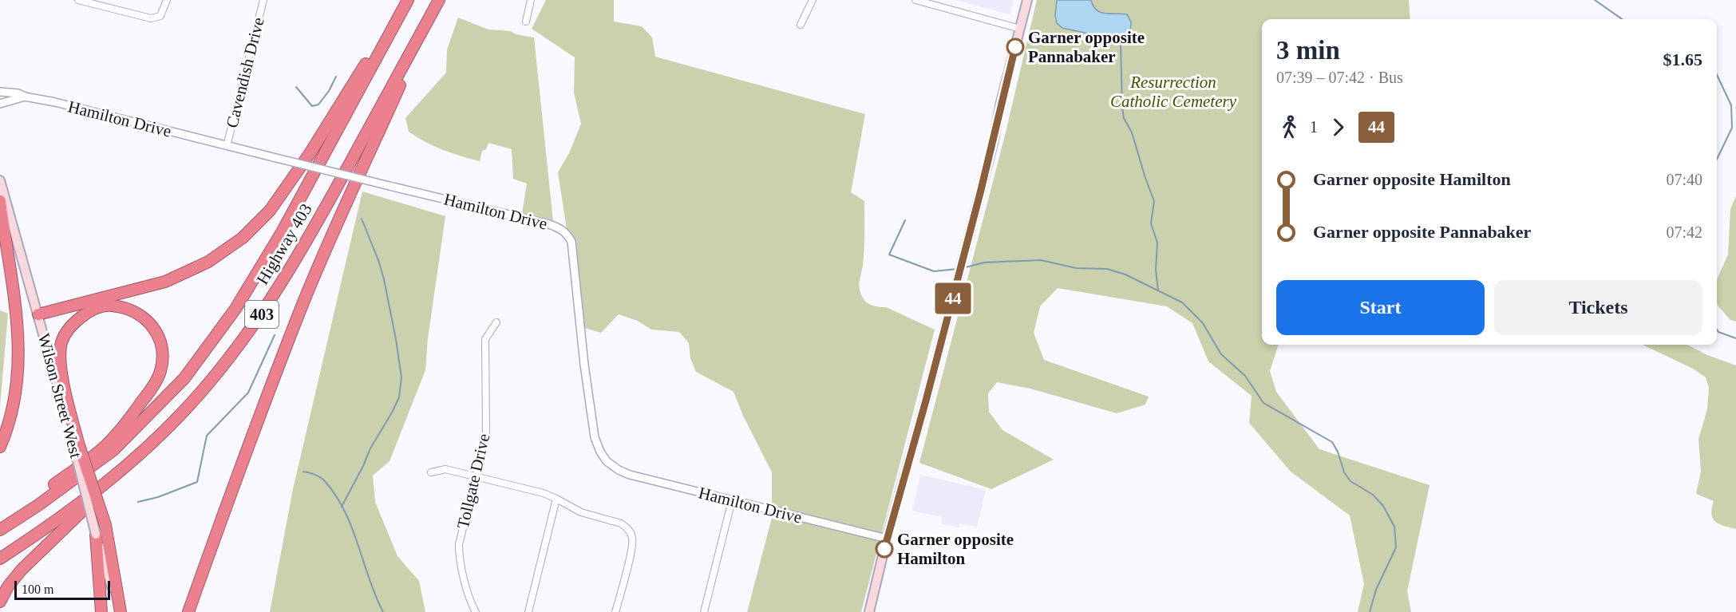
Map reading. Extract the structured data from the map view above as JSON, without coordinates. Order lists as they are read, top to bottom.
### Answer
{
  "streets": {
    "highway": ["Highway 403", "403"],
    "main road": ["Wilson Street West"],
    "street": ["Cavendish Drive", "Hamilton Drive", "Tollgate Drive"]
  },
  "crossings": [
    ["Cavendish Drive", "Hamilton Drive"]
  ],
  "parks": ["Resurrection Catholic Cemetery"],
  "places": ["Garner opposite Pannabaker", "Garner opposite Hamilton"],
  "lines": ["bus line 44"],
  "scale_bar": "100 m",
  "page": {
    "on_map": "44",
    "heading": ["3 min", "07:39 – 07:42 · Bus", "$1.65"],
    "legs": ["1", "44"],
    "list": [
      {
        "name": "Garner opposite Hamilton",
        "value": "07:40"
      },
      {
        "name": "Garner opposite Pannabaker",
        "value": "07:42"
      }
    ],
    "buttons": ["Start", "Tickets"],
    "scale": "100 m"
  }
}
